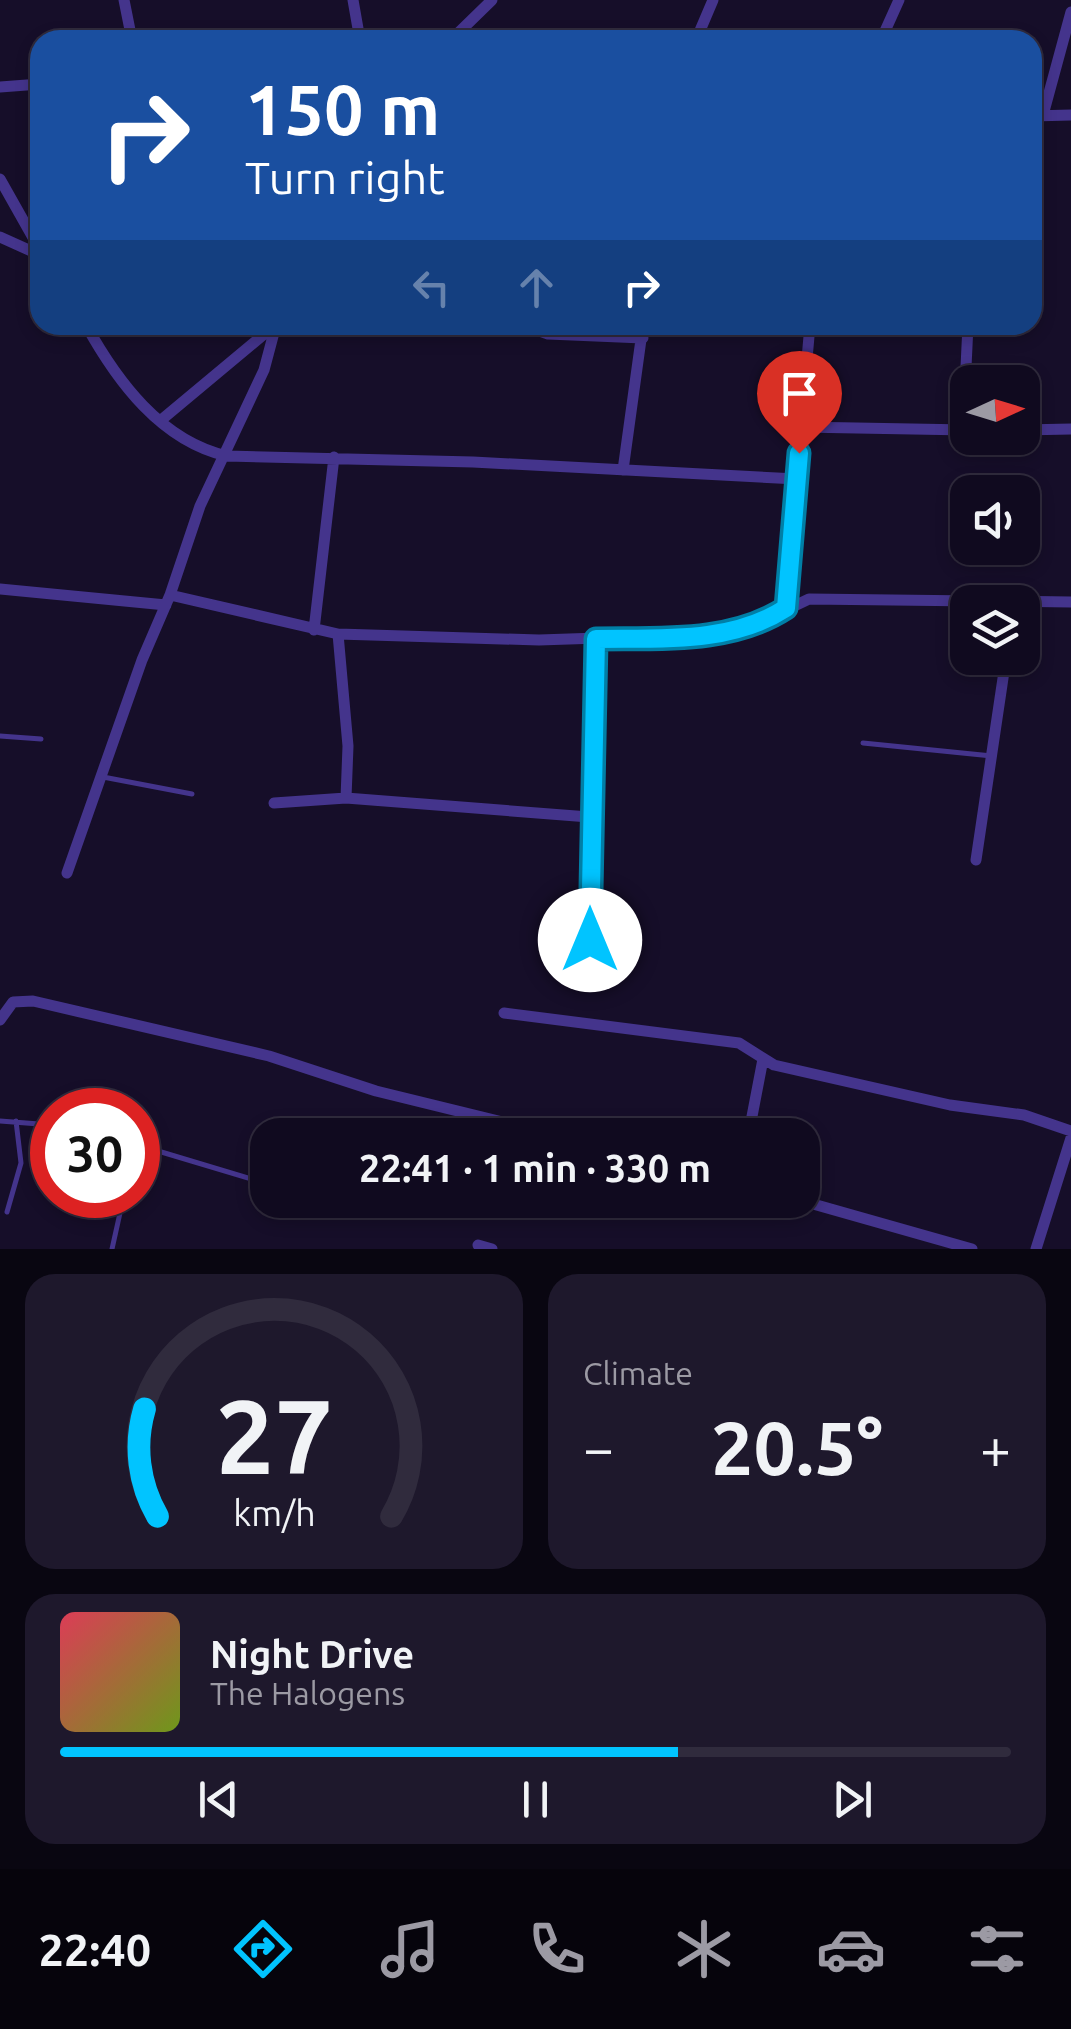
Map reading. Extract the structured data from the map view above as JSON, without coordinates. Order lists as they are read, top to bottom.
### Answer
{
  "north": "right",
  "page": {
    "turn": ["150 m", "Turn right"],
    "limit": "30",
    "trip": "22:41 · 1 min · 330 m",
    "tile": "Climate",
    "heat": ["−", "20.5°", "+"],
    "song": ["Night Drive", "The Halogens"],
    "tabs": "22:40",
    "gauge": ["27", "km/h"]
  }
}
